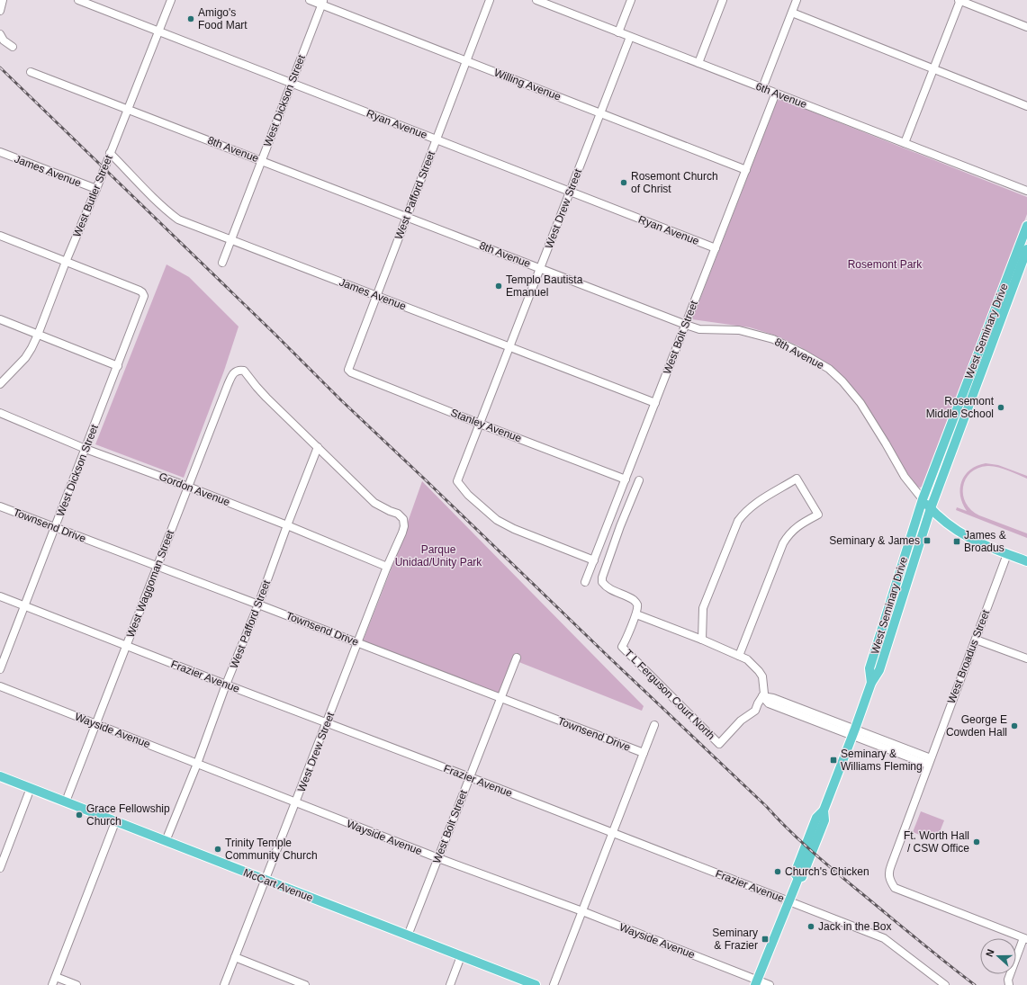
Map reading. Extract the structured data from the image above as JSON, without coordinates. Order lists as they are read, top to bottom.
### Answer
{
  "streets": {
    "main road": ["West Seminary Drive", "McCart Avenue"],
    "street": [
      "Willing Avenue",
      "6th Avenue",
      "West Dickson Street",
      "Ryan Avenue",
      "8th Avenue",
      "James Avenue",
      "West Pafford Street",
      "West Butler Street",
      "West Drew Street",
      "West Bolt Street",
      "Stanley Avenue",
      "Gordon Avenue",
      "Townsend Drive",
      "West Waggoman Street",
      "West Broadus Street",
      "Frazier Avenue",
      "T L Ferguson Court North",
      "Wayside Avenue"
    ]
  },
  "crossings": [
    ["Willing Avenue", "West Dickson Street"],
    ["Willing Avenue", "West Pafford Street"],
    ["Willing Avenue", "West Drew Street"],
    ["Willing Avenue", "West Bolt Street"],
    ["6th Avenue", "West Drew Street"],
    ["6th Avenue", "West Bolt Street"],
    ["West Dickson Street", "Ryan Avenue"],
    ["West Dickson Street", "8th Avenue"],
    ["West Dickson Street", "James Avenue"],
    ["West Dickson Street", "West Butler Street"],
    ["West Dickson Street", "Gordon Avenue"],
    ["West Dickson Street", "Townsend Drive"],
    ["West Dickson Street", "Frazier Avenue"],
    ["Ryan Avenue", "West Pafford Street"],
    ["Ryan Avenue", "West Butler Street"],
    ["Ryan Avenue", "West Drew Street"],
    ["Ryan Avenue", "West Bolt Street"],
    ["8th Avenue", "West Pafford Street"],
    ["8th Avenue", "West Butler Street"],
    ["8th Avenue", "West Drew Street"],
    ["8th Avenue", "West Seminary Drive"],
    ["8th Avenue", "West Bolt Street"],
    ["James Avenue", "West Pafford Street"],
    ["James Avenue", "West Butler Street"],
    ["James Avenue", "West Drew Street"],
    ["James Avenue", "West Bolt Street"],
    ["West Pafford Street", "West Drew Street"],
    ["West Pafford Street", "Stanley Avenue"],
    ["West Pafford Street", "Gordon Avenue"],
    ["West Pafford Street", "Townsend Drive"],
    ["West Pafford Street", "West Waggoman Street"],
    ["West Pafford Street", "Frazier Avenue"],
    ["West Pafford Street", "Wayside Avenue"],
    ["West Pafford Street", "McCart Avenue"],
    ["West Drew Street", "West Bolt Street"],
    ["West Drew Street", "Stanley Avenue"],
    ["West Drew Street", "Gordon Avenue"],
    ["West Drew Street", "Townsend Drive"],
    ["West Drew Street", "West Waggoman Street"],
    ["West Drew Street", "Frazier Avenue"],
    ["West Drew Street", "Wayside Avenue"],
    ["West Drew Street", "McCart Avenue"],
    ["West Seminary Drive", "Frazier Avenue"],
    ["West Seminary Drive", "Wayside Avenue"],
    ["West Bolt Street", "Stanley Avenue"],
    ["West Bolt Street", "Townsend Drive"],
    ["West Bolt Street", "Frazier Avenue"],
    ["West Bolt Street", "Wayside Avenue"],
    ["West Bolt Street", "McCart Avenue"],
    ["Gordon Avenue", "West Waggoman Street"],
    ["Townsend Drive", "West Waggoman Street"],
    ["West Waggoman Street", "Frazier Avenue"],
    ["West Waggoman Street", "Wayside Avenue"],
    ["West Waggoman Street", "McCart Avenue"]
  ],
  "parks": ["Rosemont Park", "Parque Unidad/Unity Park"],
  "places": {
    "other": [
      "Amigo's Food Mart",
      "Rosemont Church of Christ",
      "Templo Bautista Emanuel",
      "Rosemont Middle School",
      "George E Cowden Hall",
      "Grace Fellowship Church",
      "Ft. Worth Hall / CSW Office",
      "Trinity Temple Community Church",
      "Church's Chicken",
      "Jack in the Box"
    ],
    "transit": [
      "Seminary & James",
      "James & Broadus",
      "Seminary & Williams Fleming",
      "Seminary & Frazier"
    ]
  },
  "north": "left"
}
